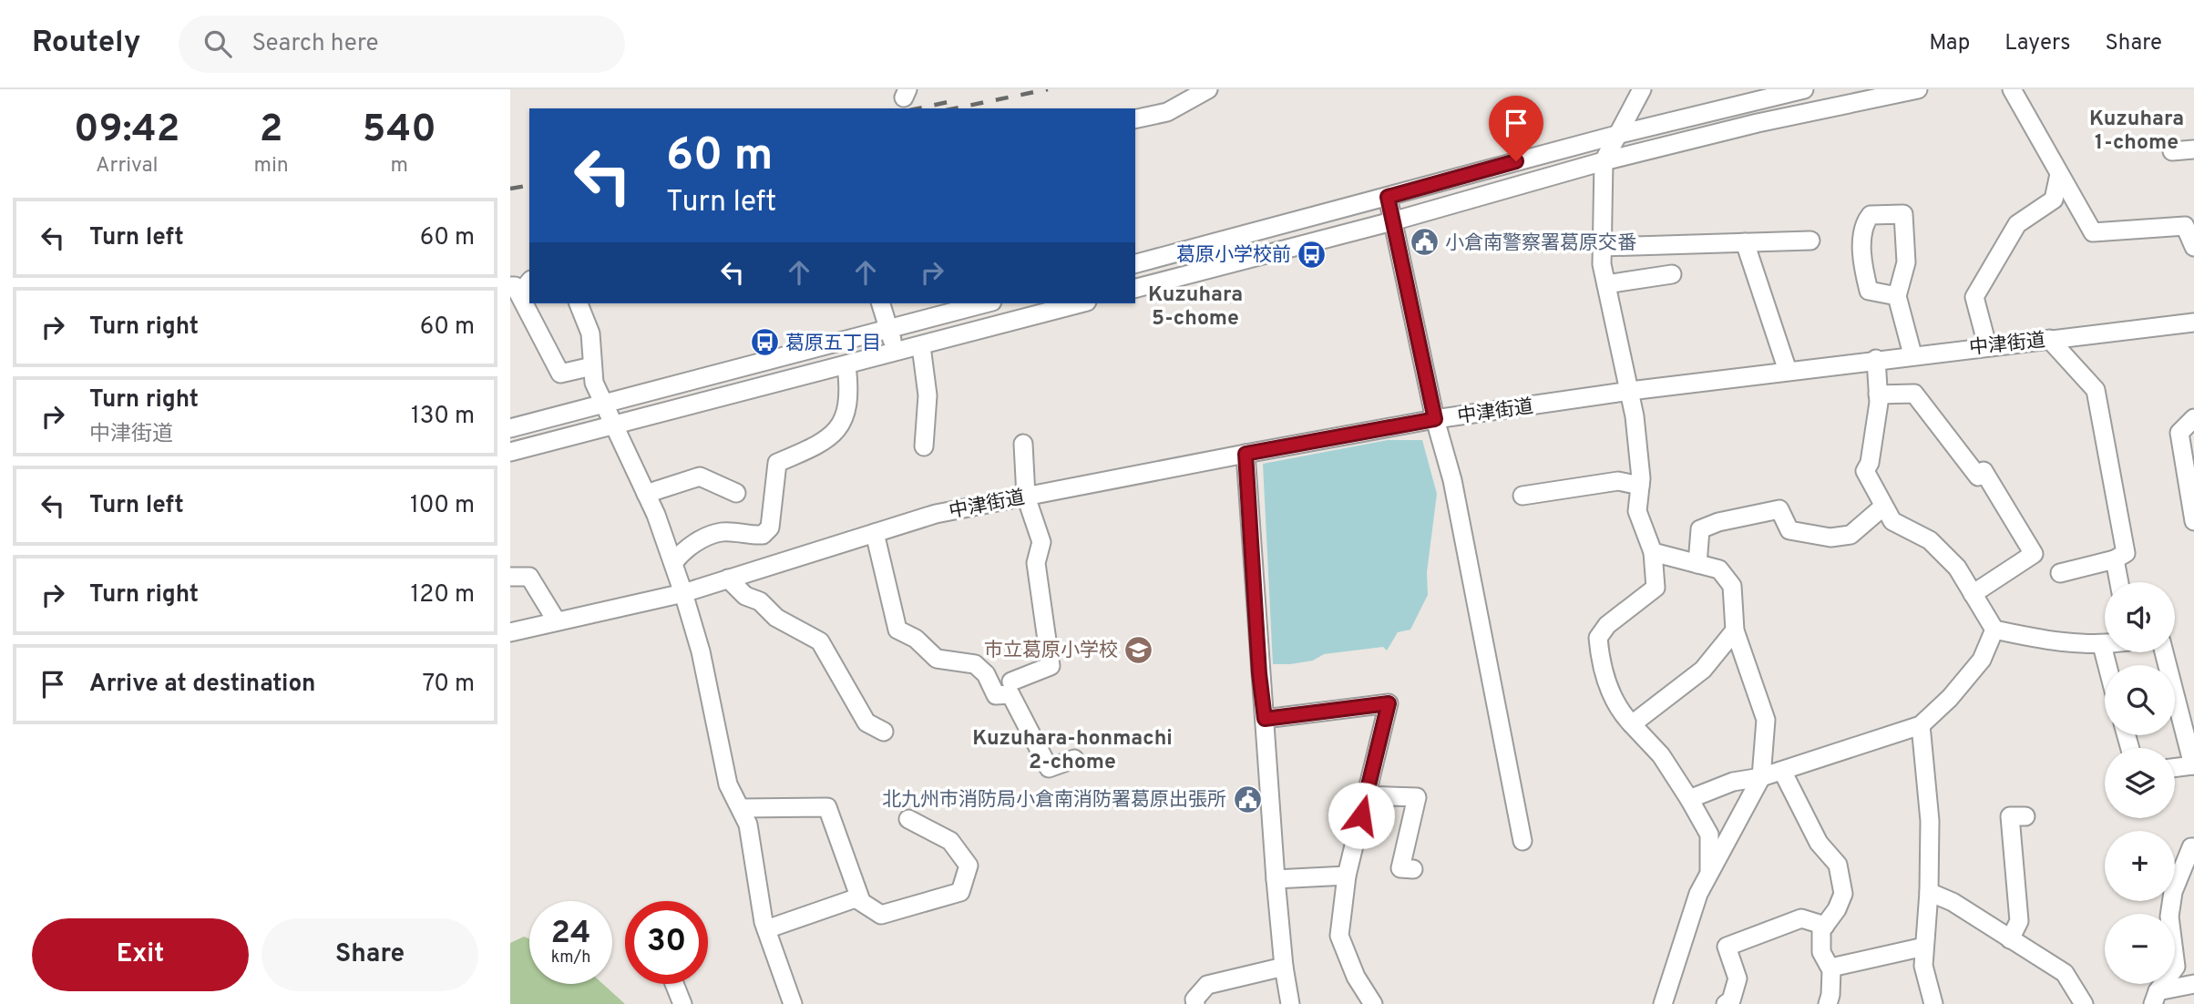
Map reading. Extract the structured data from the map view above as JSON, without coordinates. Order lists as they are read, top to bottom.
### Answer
{
  "streets": {
    "street": ["中津街道"]
  },
  "districts": ["Kuzuhara 1-chome", "Kuzuhara 5-chome", "Kuzuhara-honmachi 2-chome"],
  "places": {
    "public building": ["小倉南警察署葛原交番", "北九州市消防局小倉南消防署葛原出張所"],
    "bus stop": ["葛原小学校前", "葛原五丁目"],
    "school or university": ["市立葛原小学校"]
  },
  "page": {
    "header": "Routely",
    "search": "Search here",
    "nav": ["Map", "Layers", "Share"],
    "eta": [
      "09:42",
      "Arrival",
      "2",
      "min",
      "540",
      "m"
    ],
    "turn": ["60 m", "Turn left"],
    "list": [
      {
        "name": "Turn left",
        "value": "60 m"
      },
      {
        "name": "Turn right",
        "value": "60 m"
      },
      {
        "name": "Turn right",
        "note": "中津街道",
        "value": "130 m"
      },
      {
        "name": "Turn left",
        "value": "100 m"
      },
      {
        "name": "Turn right",
        "value": "120 m"
      },
      {
        "name": "Arrive at destination",
        "value": "70 m"
      }
    ],
    "map_buttons": ["+", "−"],
    "speed": "24 km/h",
    "limit": "30",
    "buttons": ["Exit", "Share"]
  }
}
